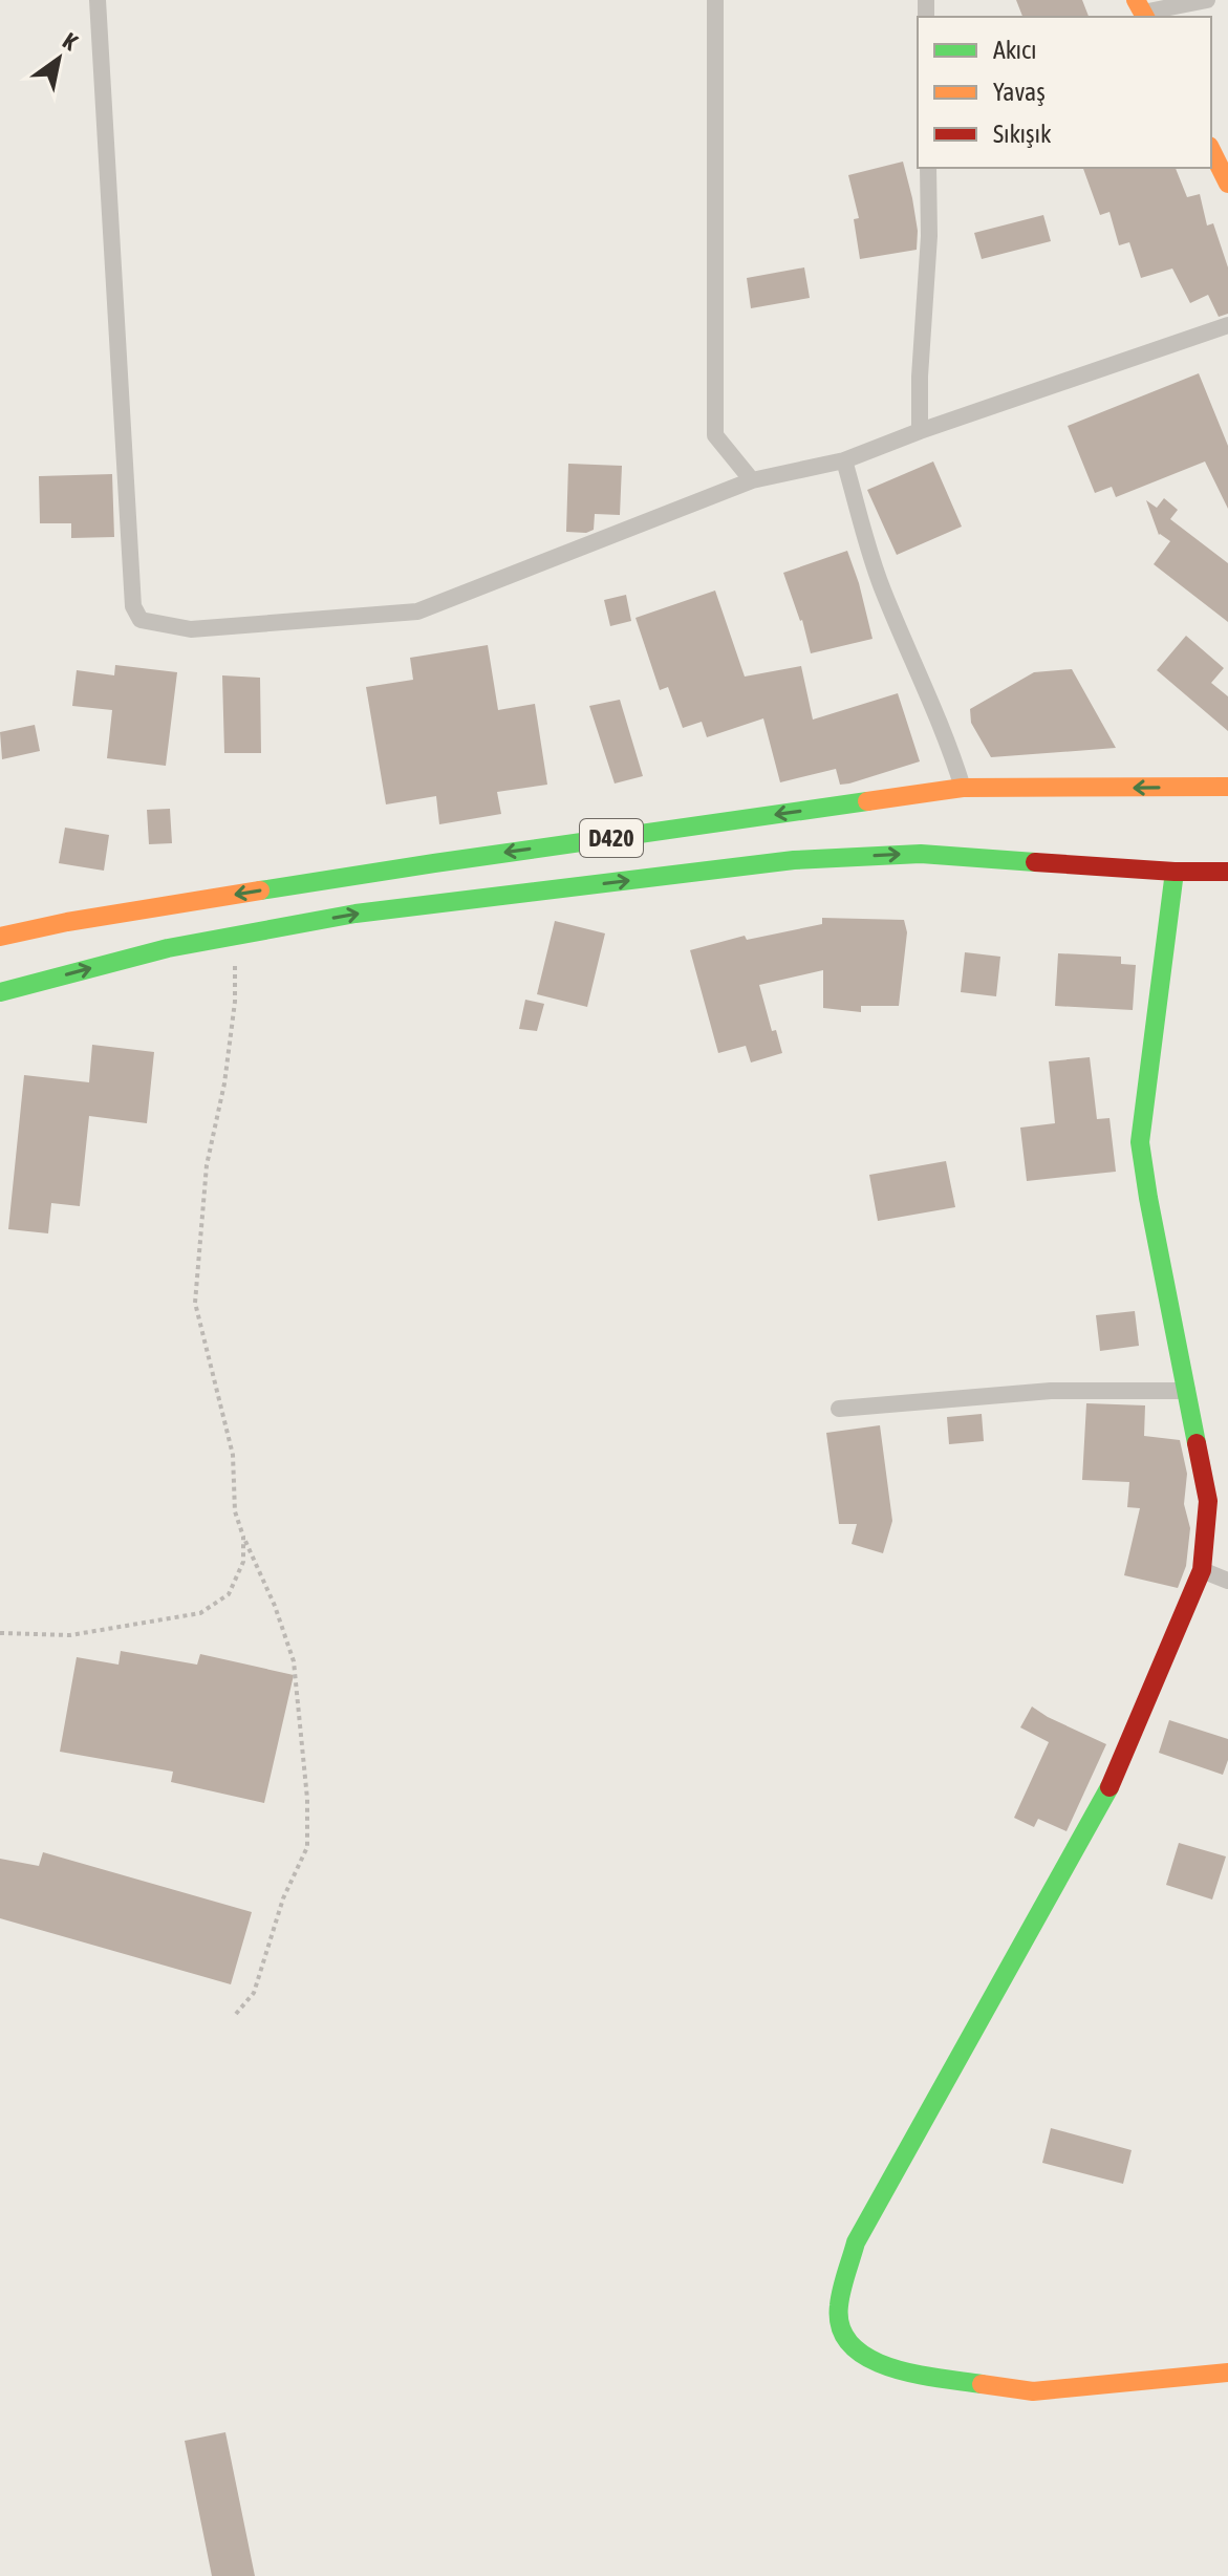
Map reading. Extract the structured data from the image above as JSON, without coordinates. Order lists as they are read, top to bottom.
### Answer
{
  "streets": {
    "main road": ["D420"]
  },
  "legend": ["Akıcı", "Yavaş", "Sıkışık"],
  "north": "top right"
}
